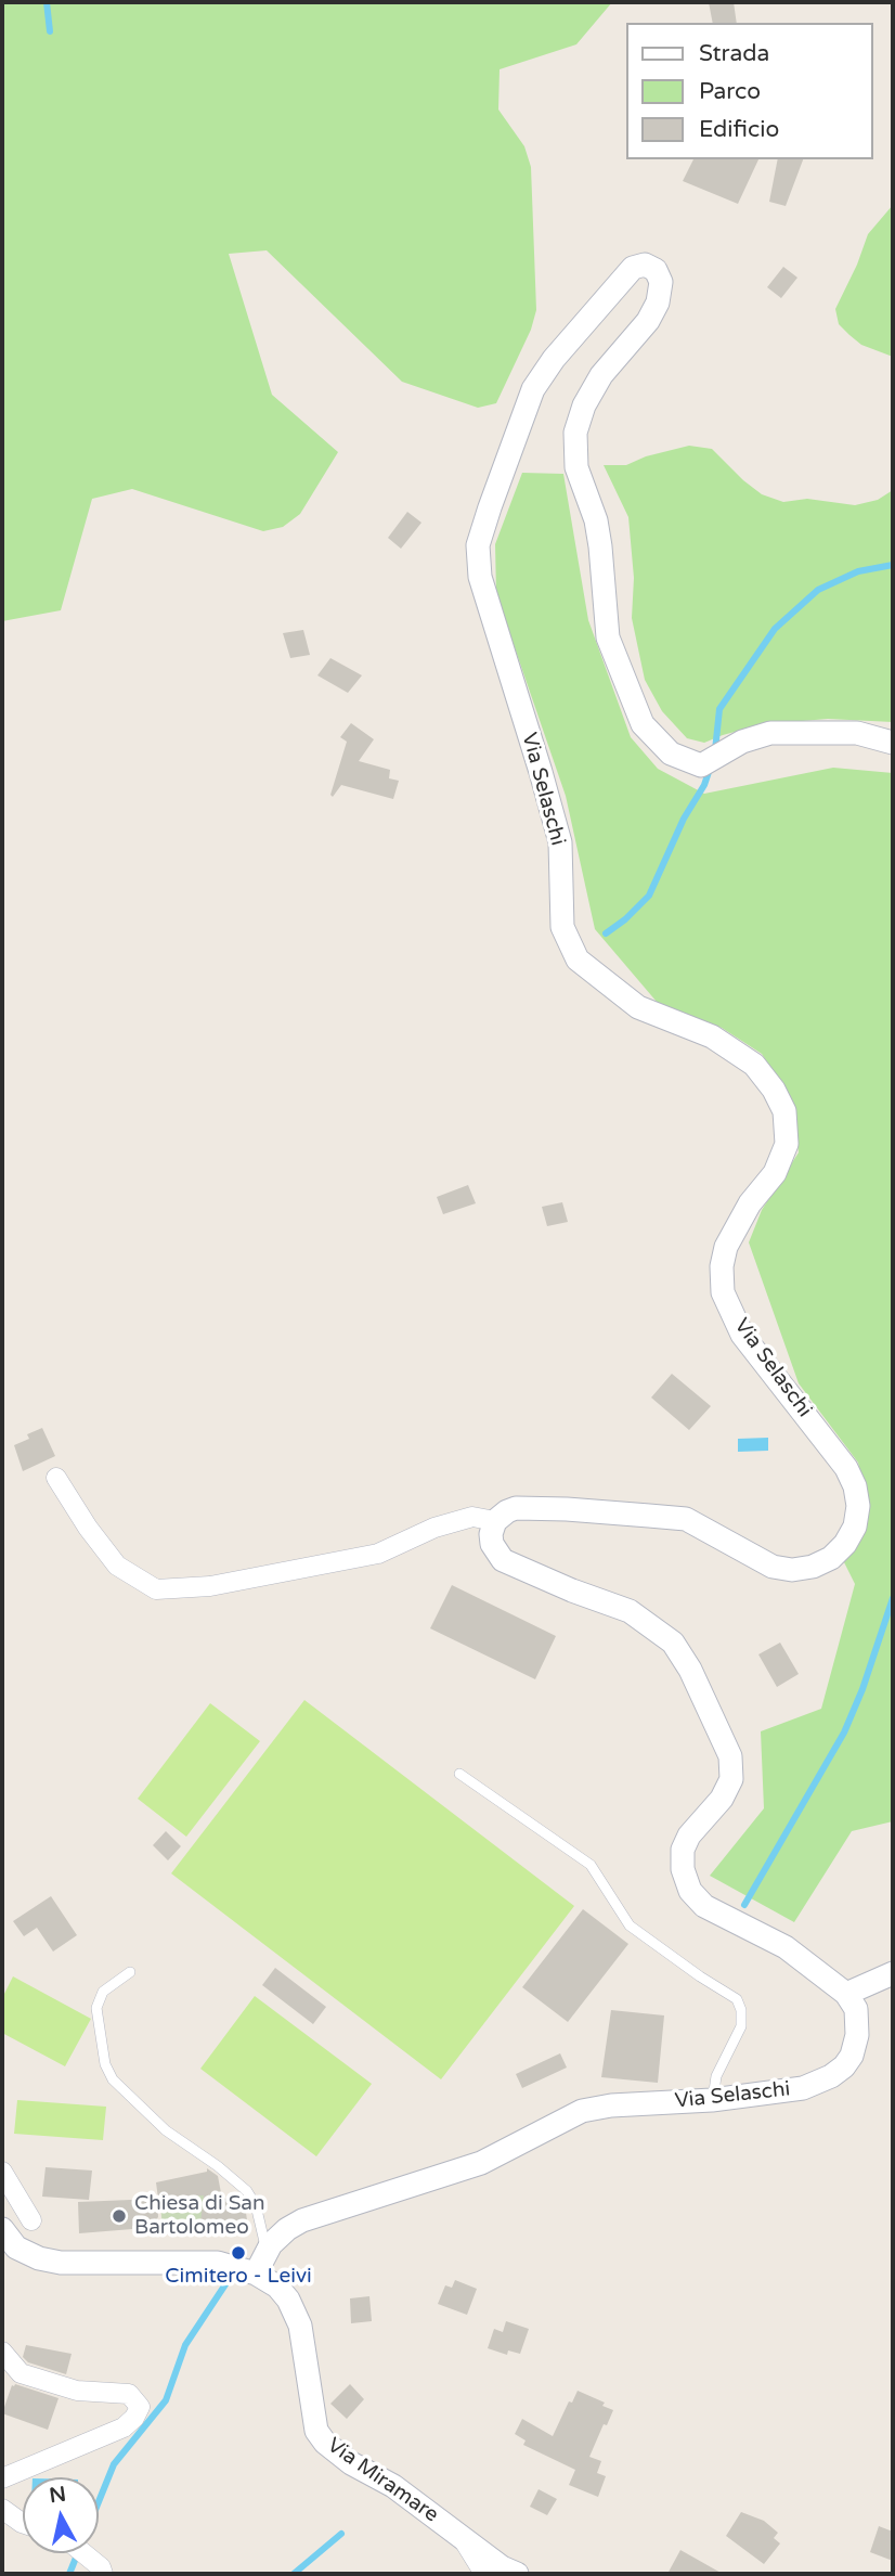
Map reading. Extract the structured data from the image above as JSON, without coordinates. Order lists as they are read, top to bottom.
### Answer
{
  "streets": {
    "street": ["Via Selaschi", "Via Miramare"]
  },
  "crossings": [
    ["Via Selaschi", "Via Miramare"]
  ],
  "places": ["Chiesa di San Bartolomeo", "Cimitero - Leivi"],
  "legend": ["Strada", "Parco", "Edificio"],
  "north": "top"
}
